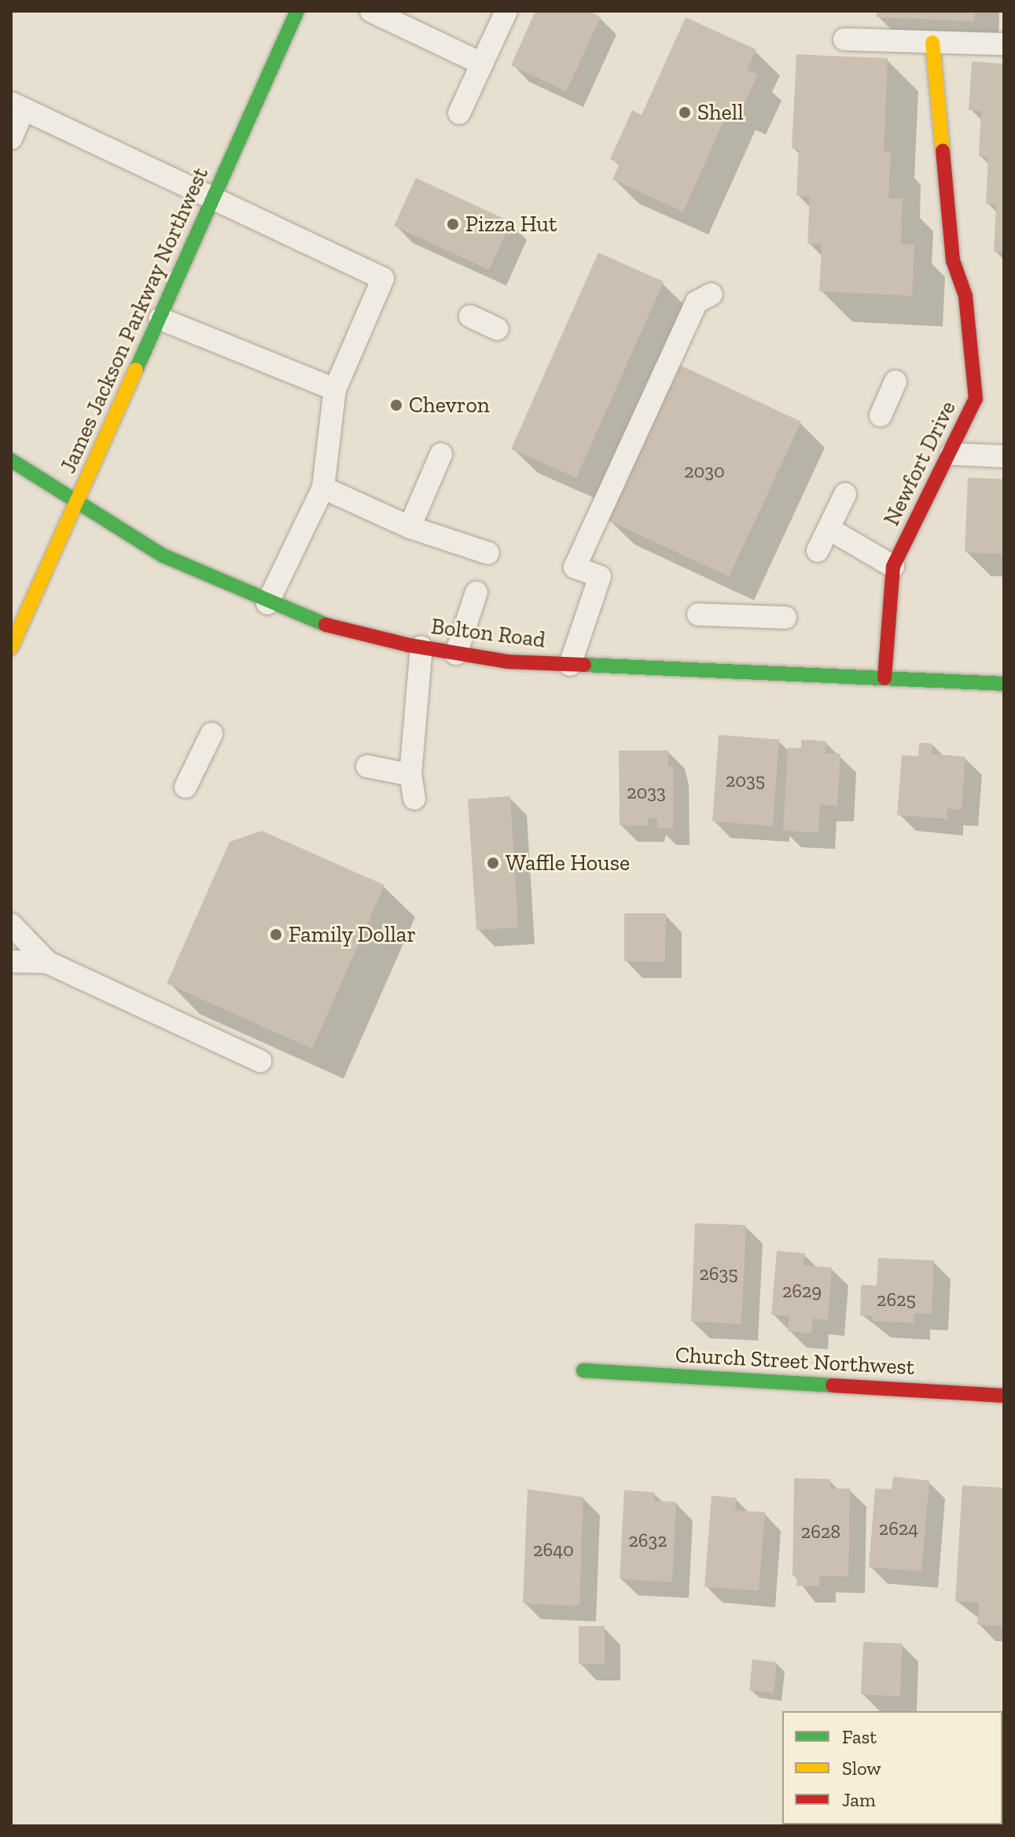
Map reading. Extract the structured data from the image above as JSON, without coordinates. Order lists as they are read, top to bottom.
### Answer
{
  "streets": {
    "street": [
      "James Jackson Parkway Northwest",
      "Newfort Drive",
      "Bolton Road",
      "Church Street Northwest"
    ]
  },
  "crossings": [
    ["James Jackson Parkway Northwest", "Bolton Road"],
    ["Newfort Drive", "Bolton Road"]
  ],
  "places": [
    "Shell",
    "Pizza Hut",
    "Chevron",
    "Waffle House",
    "Family Dollar"
  ],
  "house_numbers": [
    "2030",
    "2035",
    "2033",
    "2635",
    "2629",
    "2625",
    "2624",
    "2628",
    "2632",
    "2640"
  ],
  "legend": ["Fast", "Slow", "Jam"]
}
